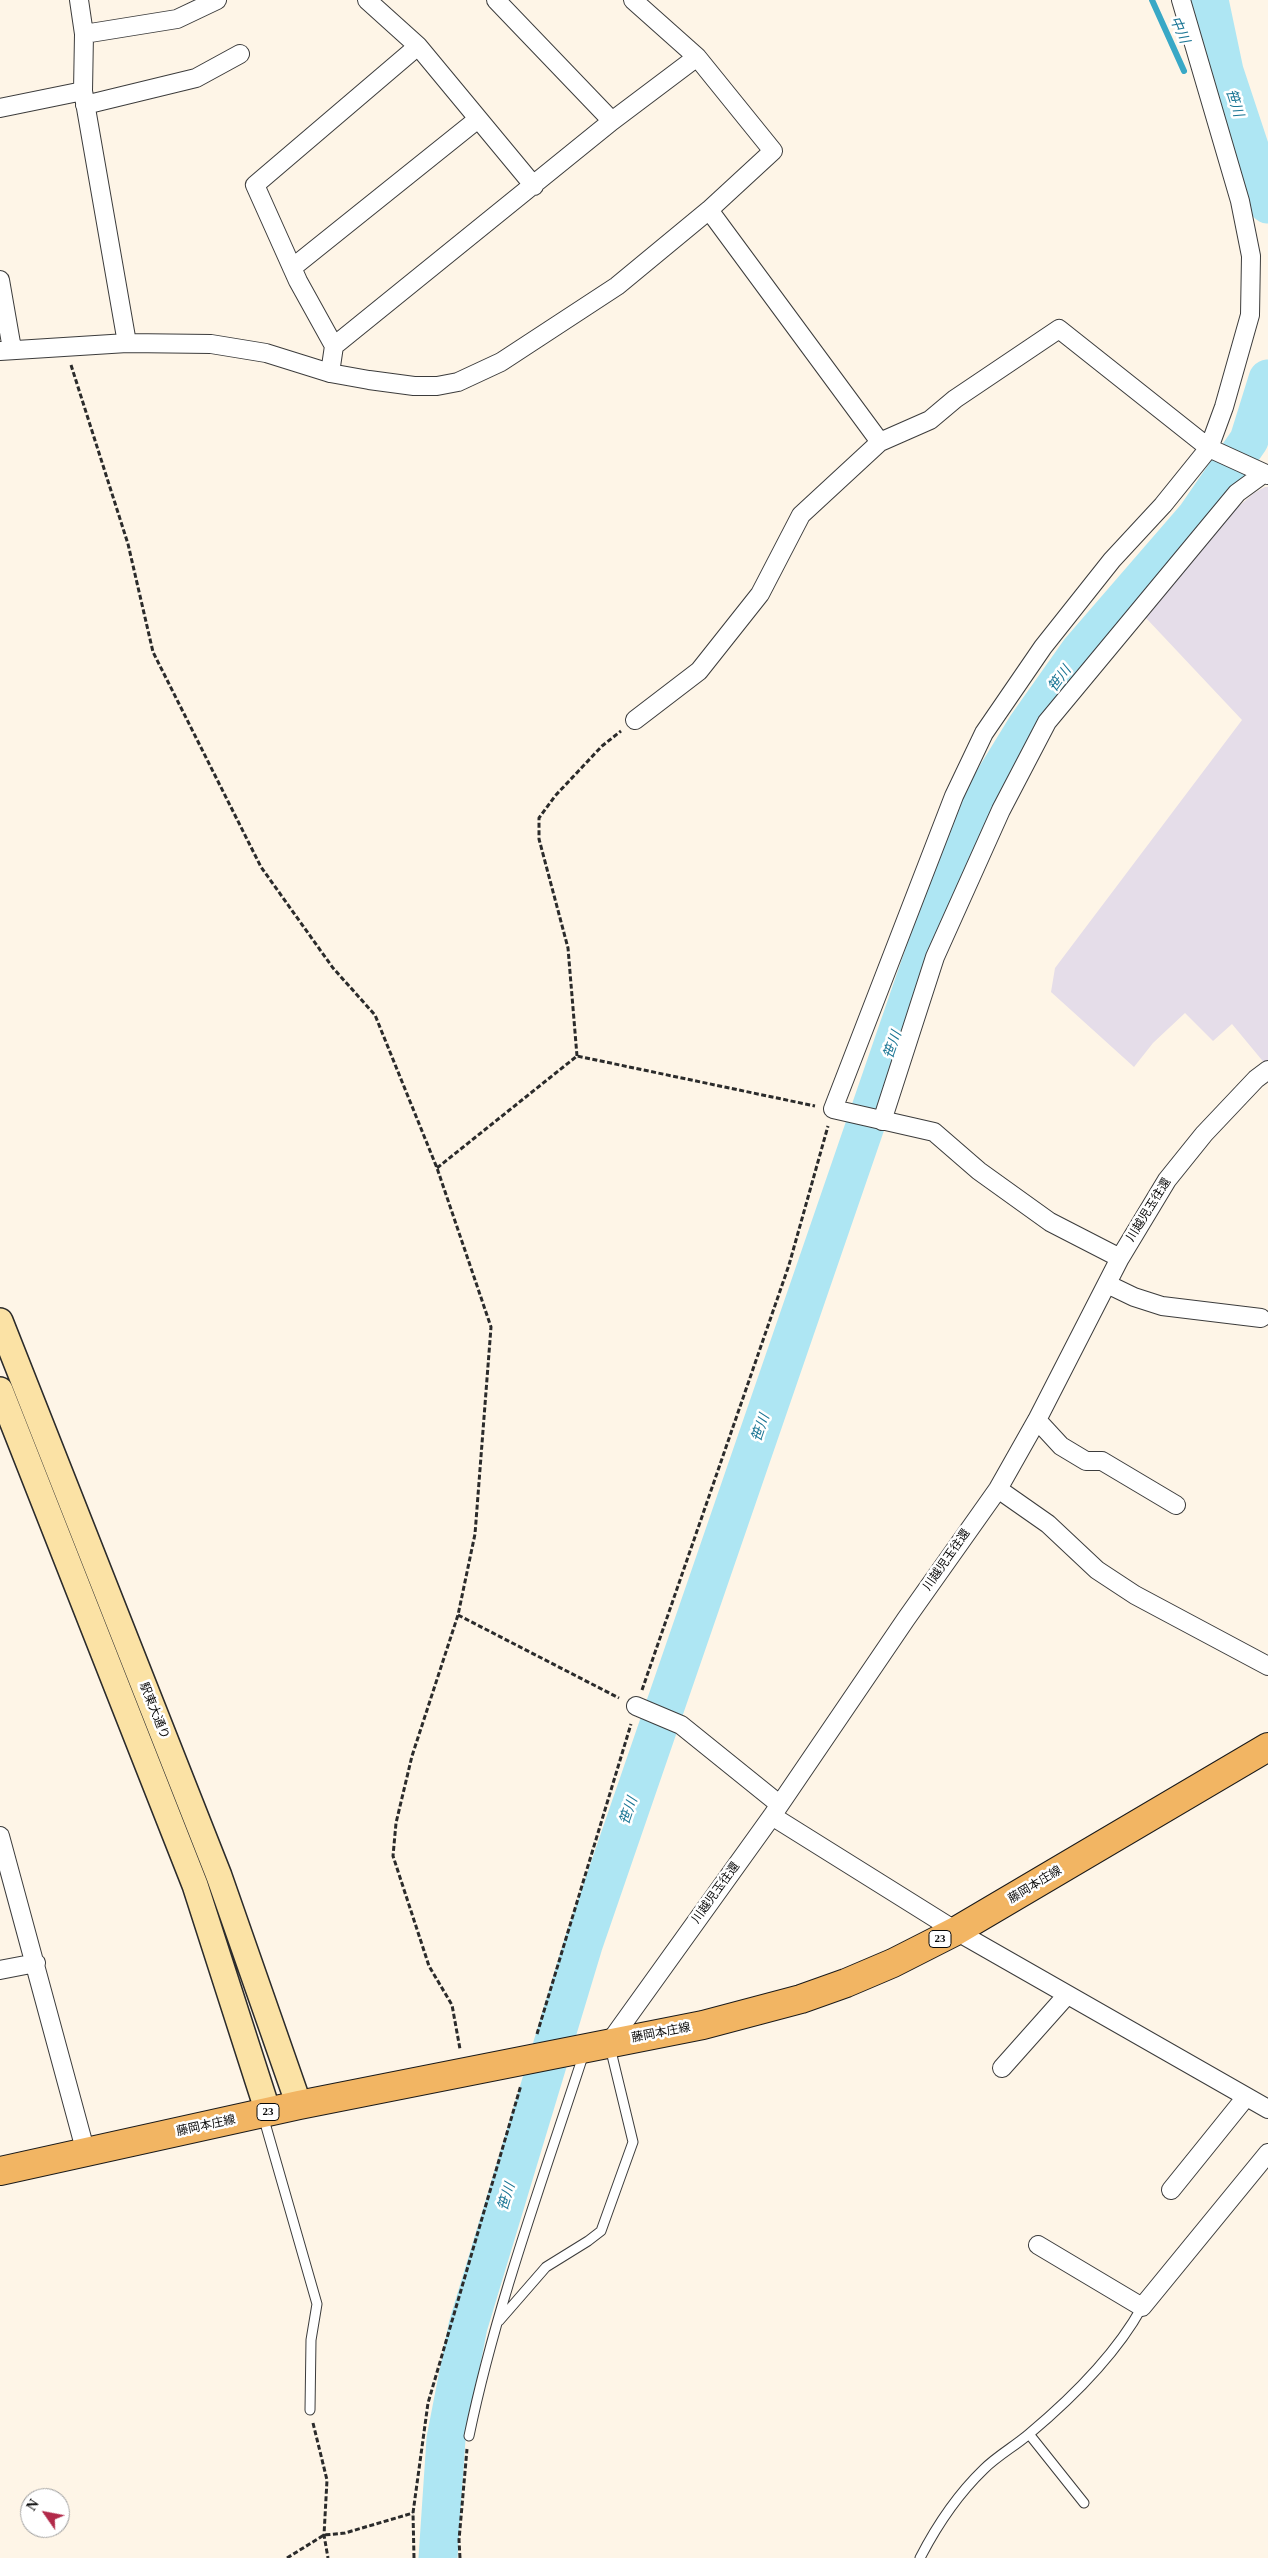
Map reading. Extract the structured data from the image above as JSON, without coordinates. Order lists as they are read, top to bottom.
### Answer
{
  "streets": {
    "main road": ["藤岡本庄線", "23"],
    "street": ["川越児玉往還", "駅東大通り"]
  },
  "crossings": [
    ["川越児玉往還", "藤岡本庄線"],
    ["駅東大通り", "藤岡本庄線"]
  ],
  "water": ["中川", "笹川"],
  "north": "top left"
}
